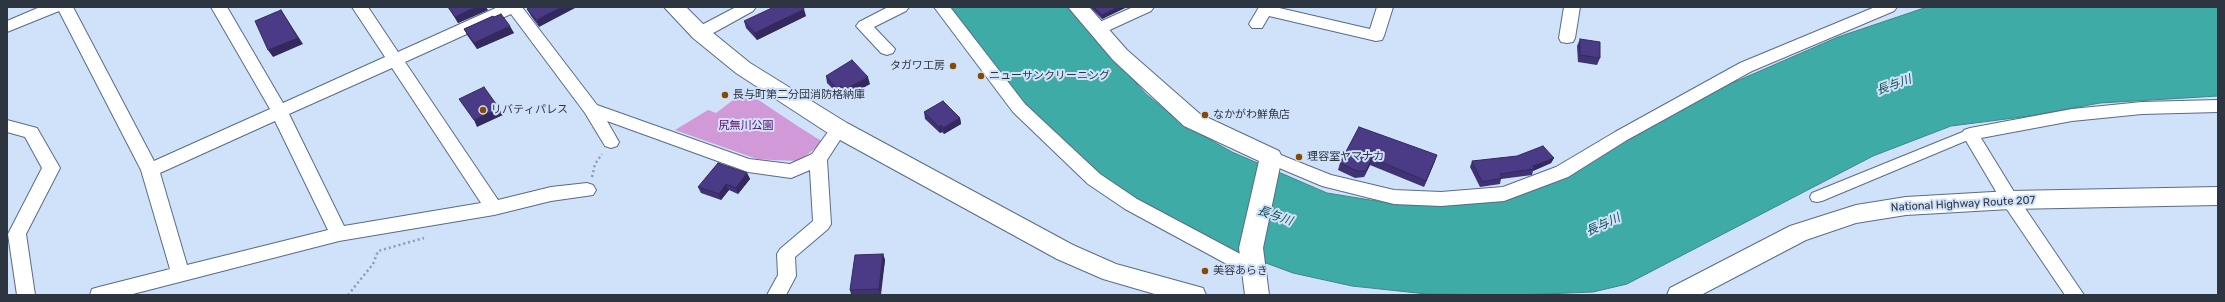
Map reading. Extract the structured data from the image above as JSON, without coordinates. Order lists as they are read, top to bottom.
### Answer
{
  "streets": {
    "main road": ["National Highway Route 207"]
  },
  "water": ["長与川"],
  "parks": ["尻無川公園"],
  "places": [
    "タガワ工房",
    "ニューサンクリーニング",
    "長与町第二分団消防格納庫",
    "リバティパレス",
    "なかがわ鮮魚店",
    "理容室ヤマナカ",
    "美容あらき"
  ]
}
